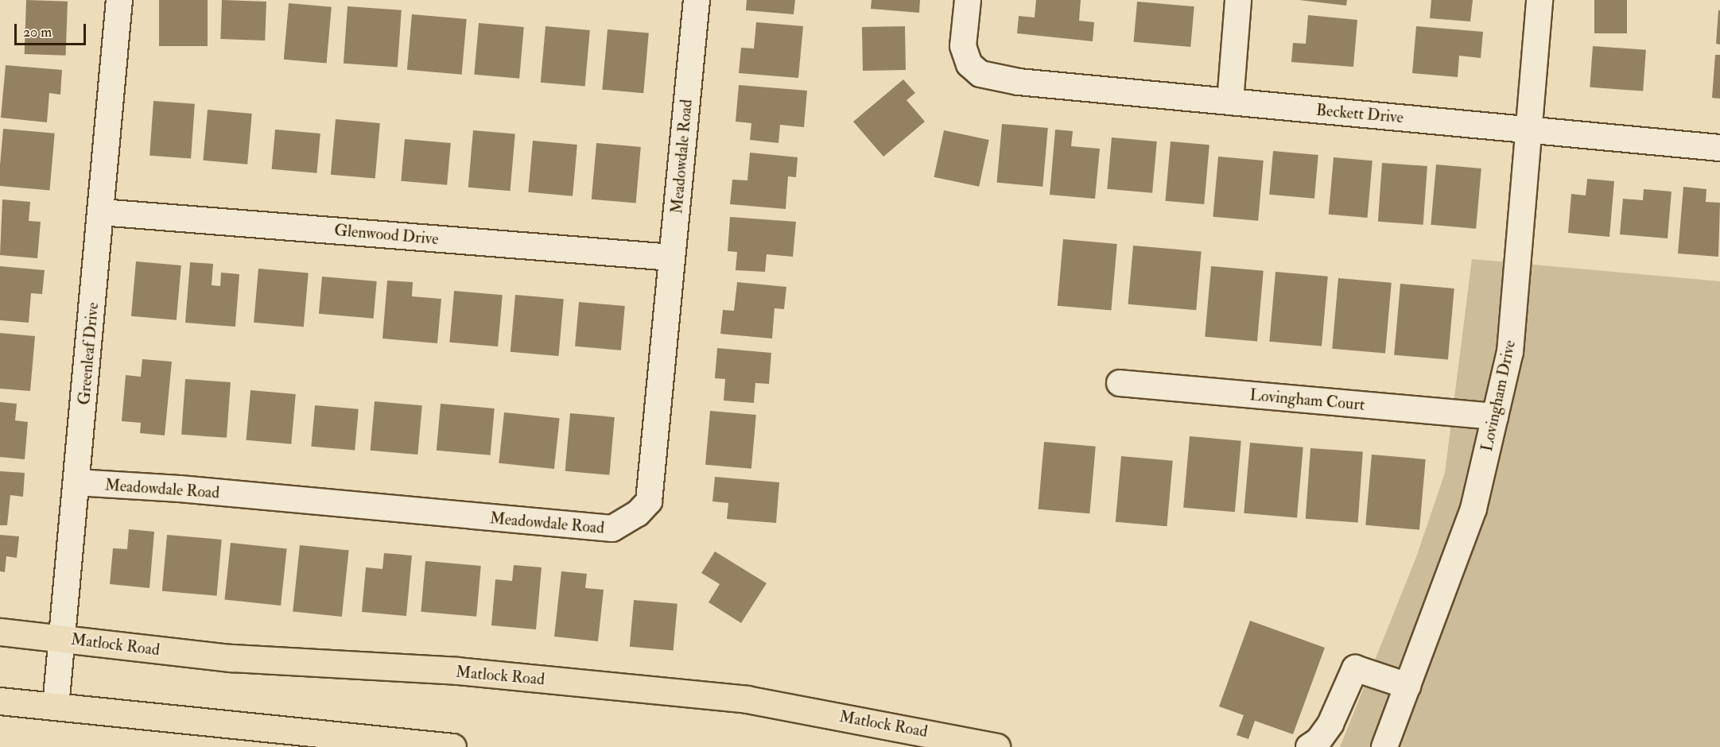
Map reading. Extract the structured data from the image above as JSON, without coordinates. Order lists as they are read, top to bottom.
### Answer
{
  "streets": {
    "main road": ["Matlock Road"],
    "street": [
      "Beckett Drive",
      "Meadowdale Road",
      "Glenwood Drive",
      "Greenleaf Drive",
      "Lovingham Drive",
      "Lovingham Court"
    ]
  },
  "crossings": [
    ["Beckett Drive", "Lovingham Drive"],
    ["Meadowdale Road", "Glenwood Drive"],
    ["Meadowdale Road", "Greenleaf Drive"],
    ["Glenwood Drive", "Greenleaf Drive"],
    ["Greenleaf Drive", "Matlock Road"],
    ["Lovingham Drive", "Lovingham Court"]
  ],
  "scale_bar": "20 m"
}
